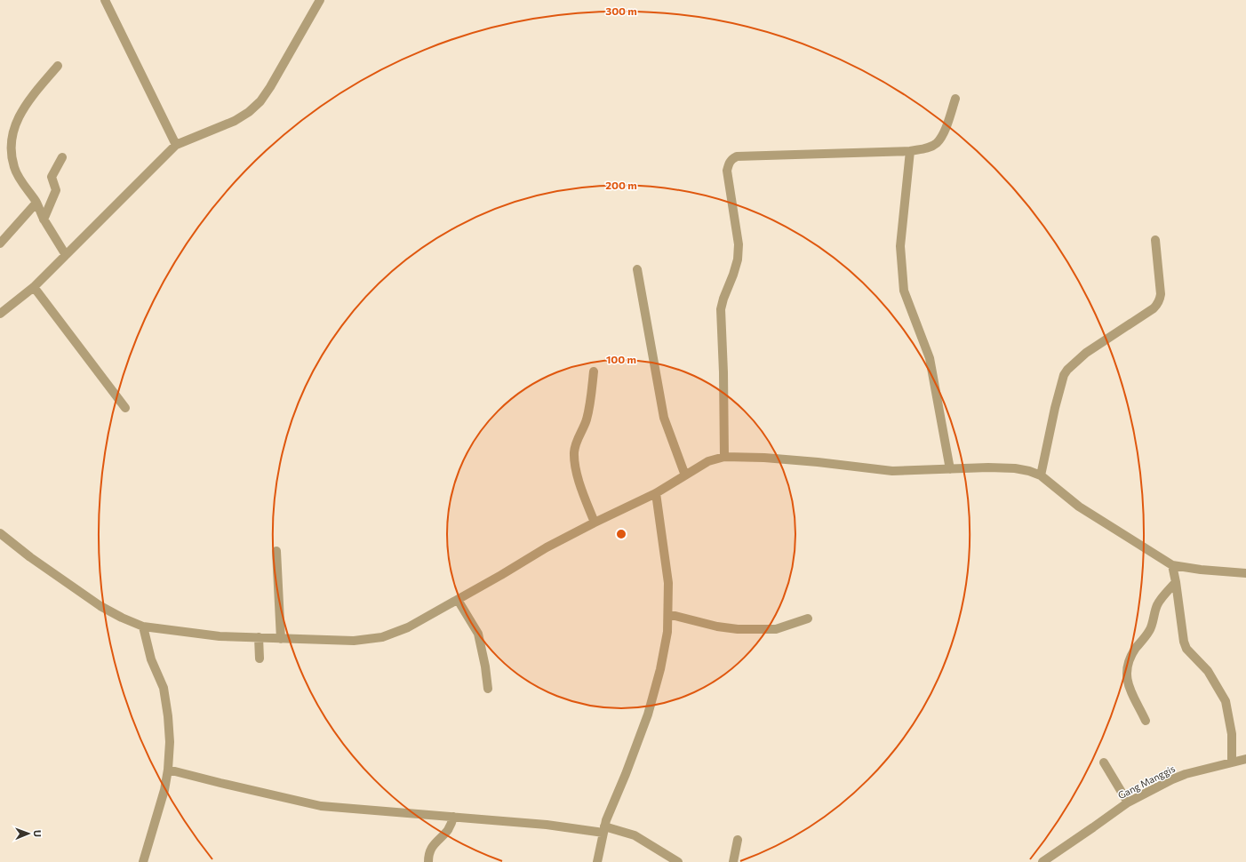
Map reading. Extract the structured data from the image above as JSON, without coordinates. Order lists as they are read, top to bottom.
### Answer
{
  "streets": {
    "street": ["Gang Manggis"]
  },
  "north": "right",
  "rings": ["300 m", "200 m", "100 m"]
}
